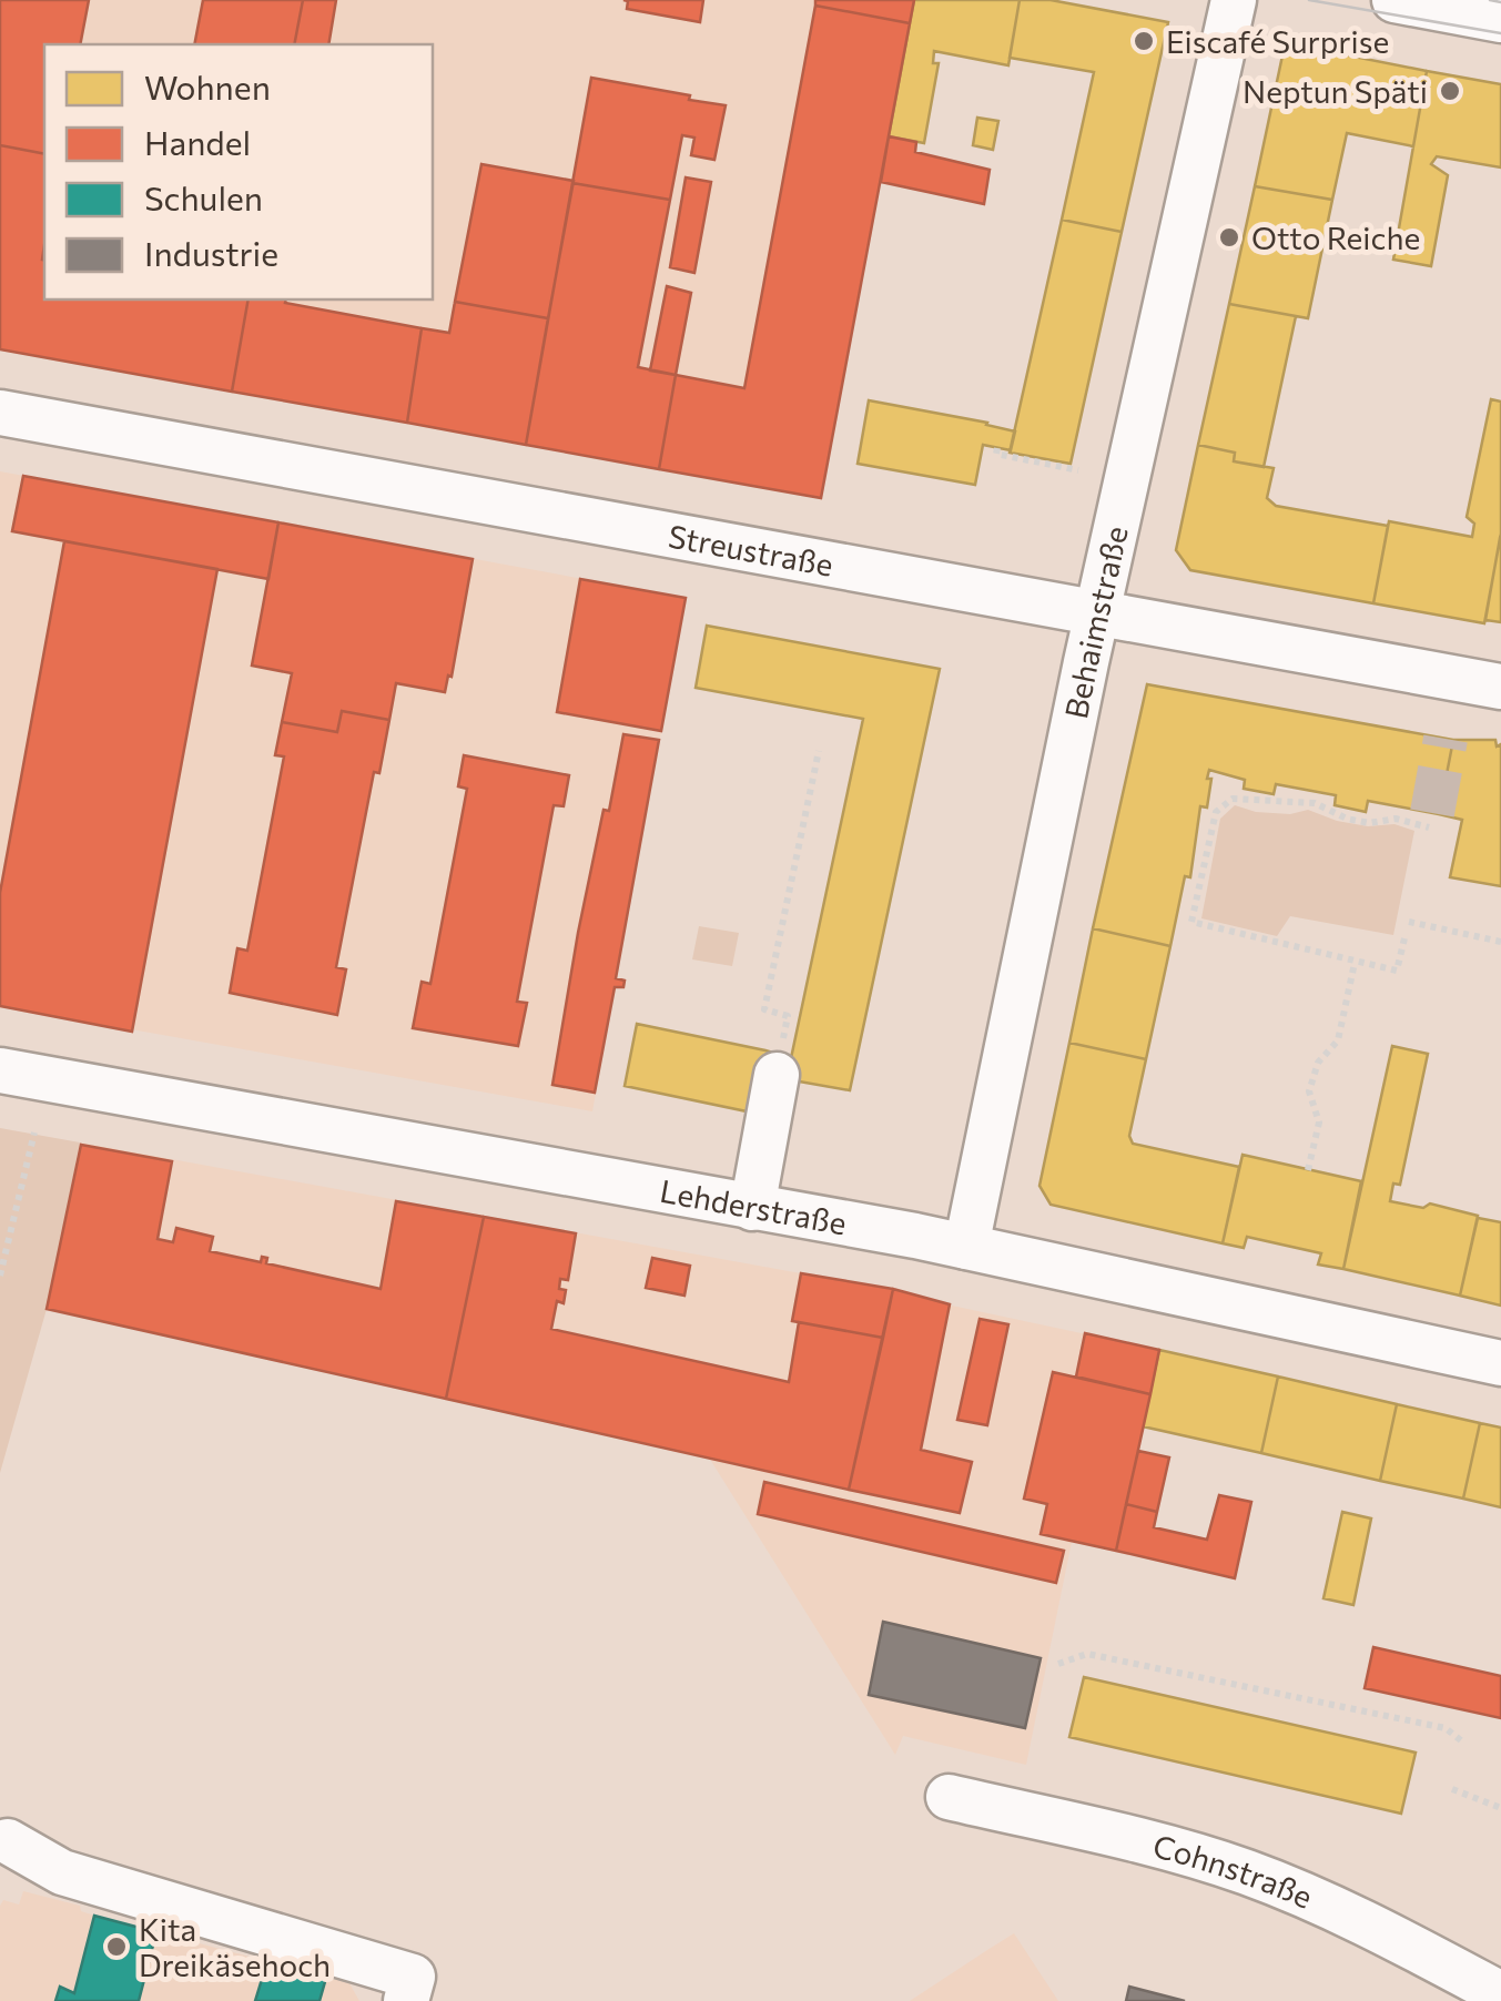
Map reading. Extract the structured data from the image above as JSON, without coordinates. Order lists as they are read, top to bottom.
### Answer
{
  "streets": {
    "street": [
      "Streustraße",
      "Behaimstraße",
      "Lehderstraße",
      "Cohnstraße"
    ]
  },
  "crossings": [
    ["Streustraße", "Behaimstraße"],
    ["Behaimstraße", "Lehderstraße"]
  ],
  "places": [
    "Eiscafé Surprise",
    "Neptun Späti",
    "Otto Reiche",
    "Kita Dreikäsehoch"
  ],
  "legend": [
    "Wohnen",
    "Handel",
    "Schulen",
    "Industrie"
  ]
}
